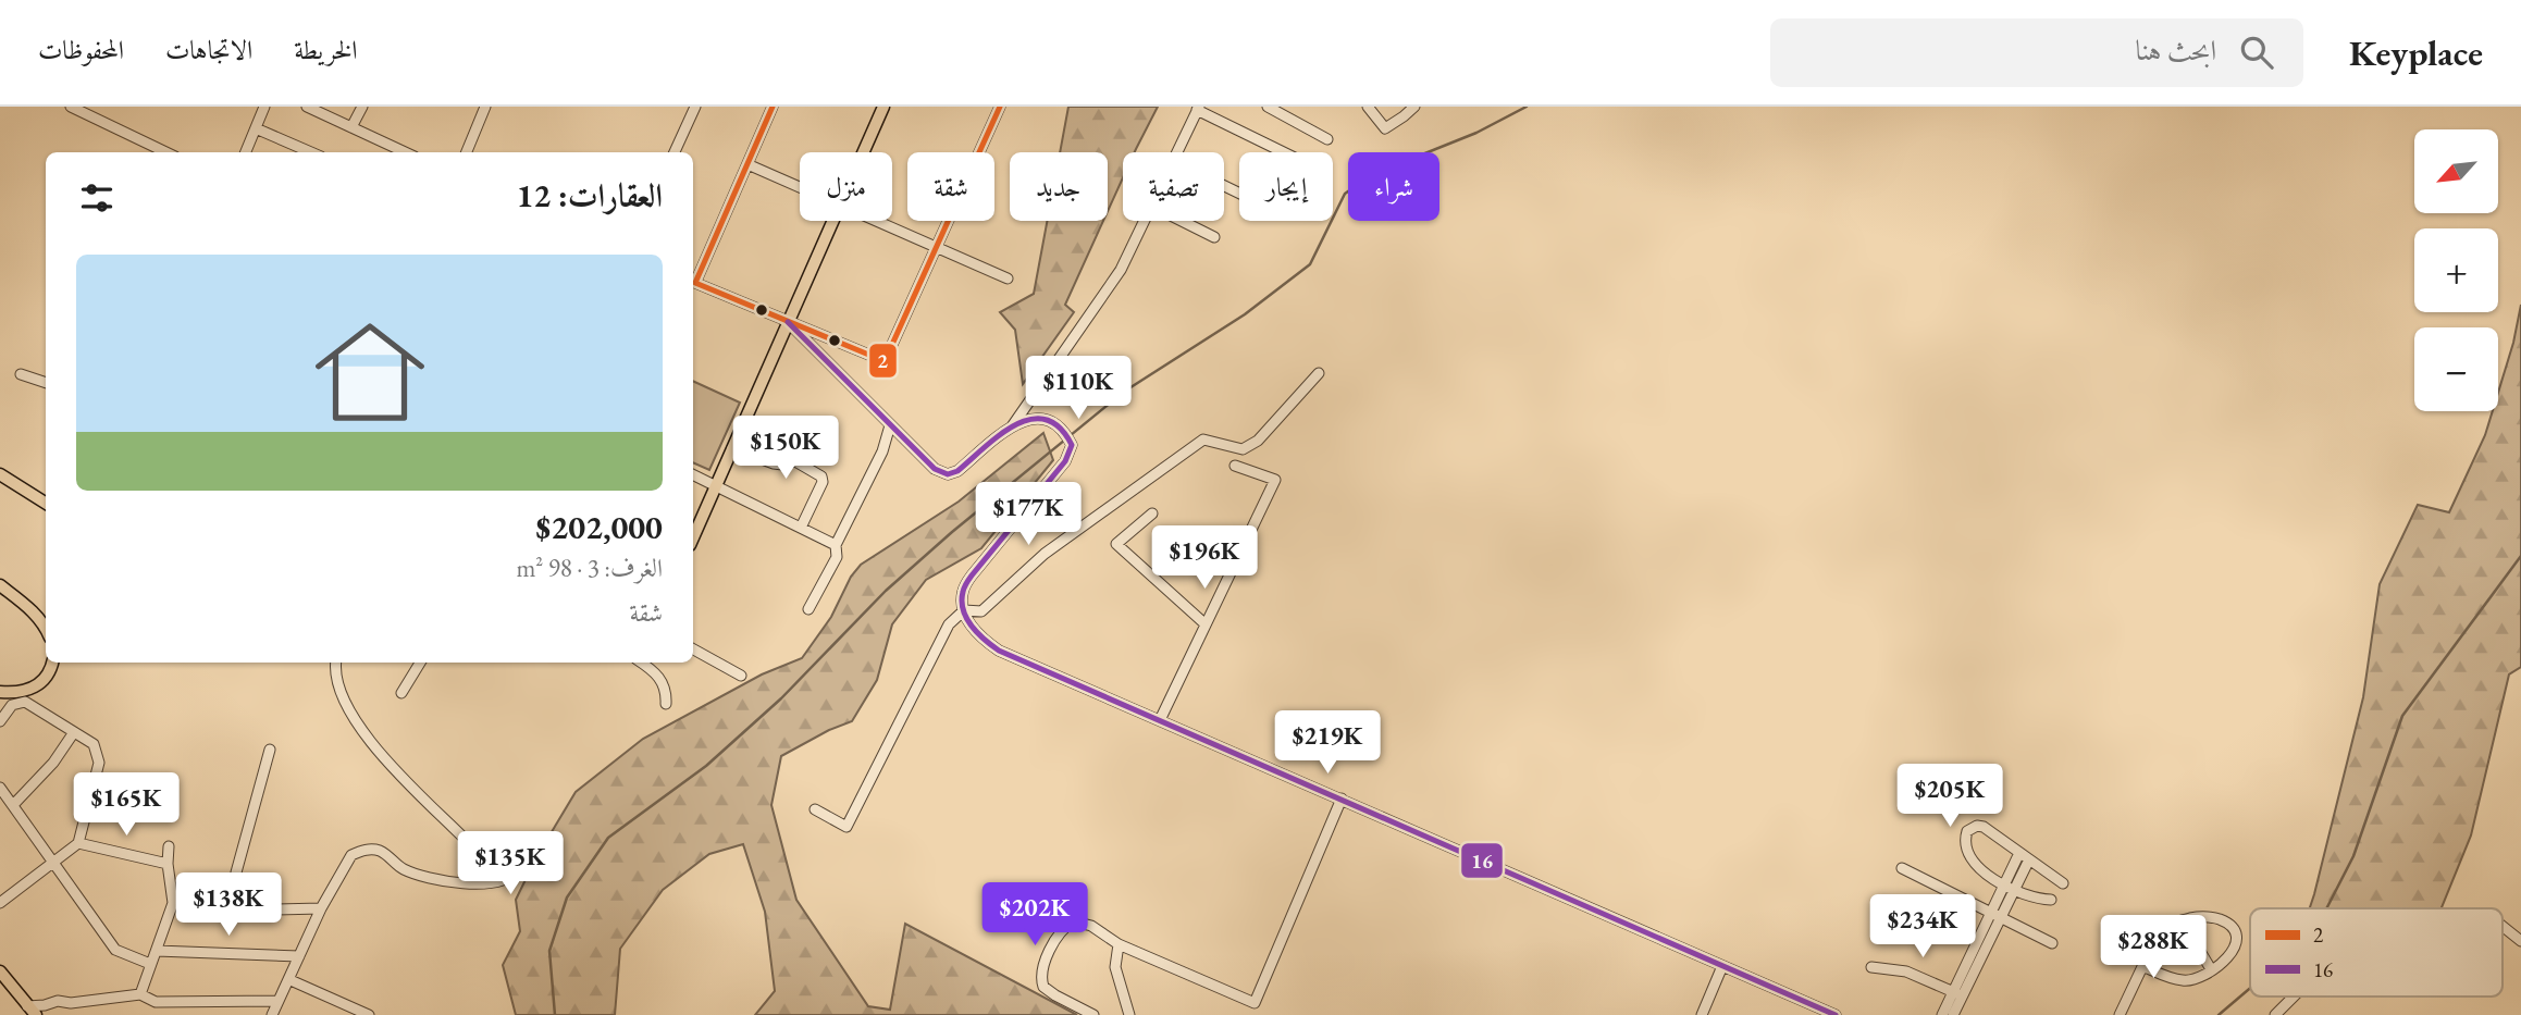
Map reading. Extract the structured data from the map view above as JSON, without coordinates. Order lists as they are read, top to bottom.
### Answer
{
  "lines": ["transit line 2", "transit line 16"],
  "legend": ["2", "16"],
  "north": "bottom left",
  "page": {
    "header": "Keyplace",
    "search": "ابحث هنا",
    "nav": ["الخريطة", "الاتجاهات", "المحفوظات"],
    "map_buttons": ["+", "−"],
    "chip": [
      "شراء",
      "إيجار",
      "تصفية",
      "جديد",
      "شقة",
      "منزل"
    ],
    "heading": "العقارات: 12",
    "list": [
      {
        "name": "$202,000",
        "note": "الغرف: 3 · 98 m² · شقة"
      }
    ],
    "price": [
      "$110K",
      "$150K",
      "$177K",
      "$196K",
      "$219K",
      "$205K",
      "$165K",
      "$135K",
      "$138K",
      "$202K",
      "$234K",
      "$288K"
    ]
  }
}
